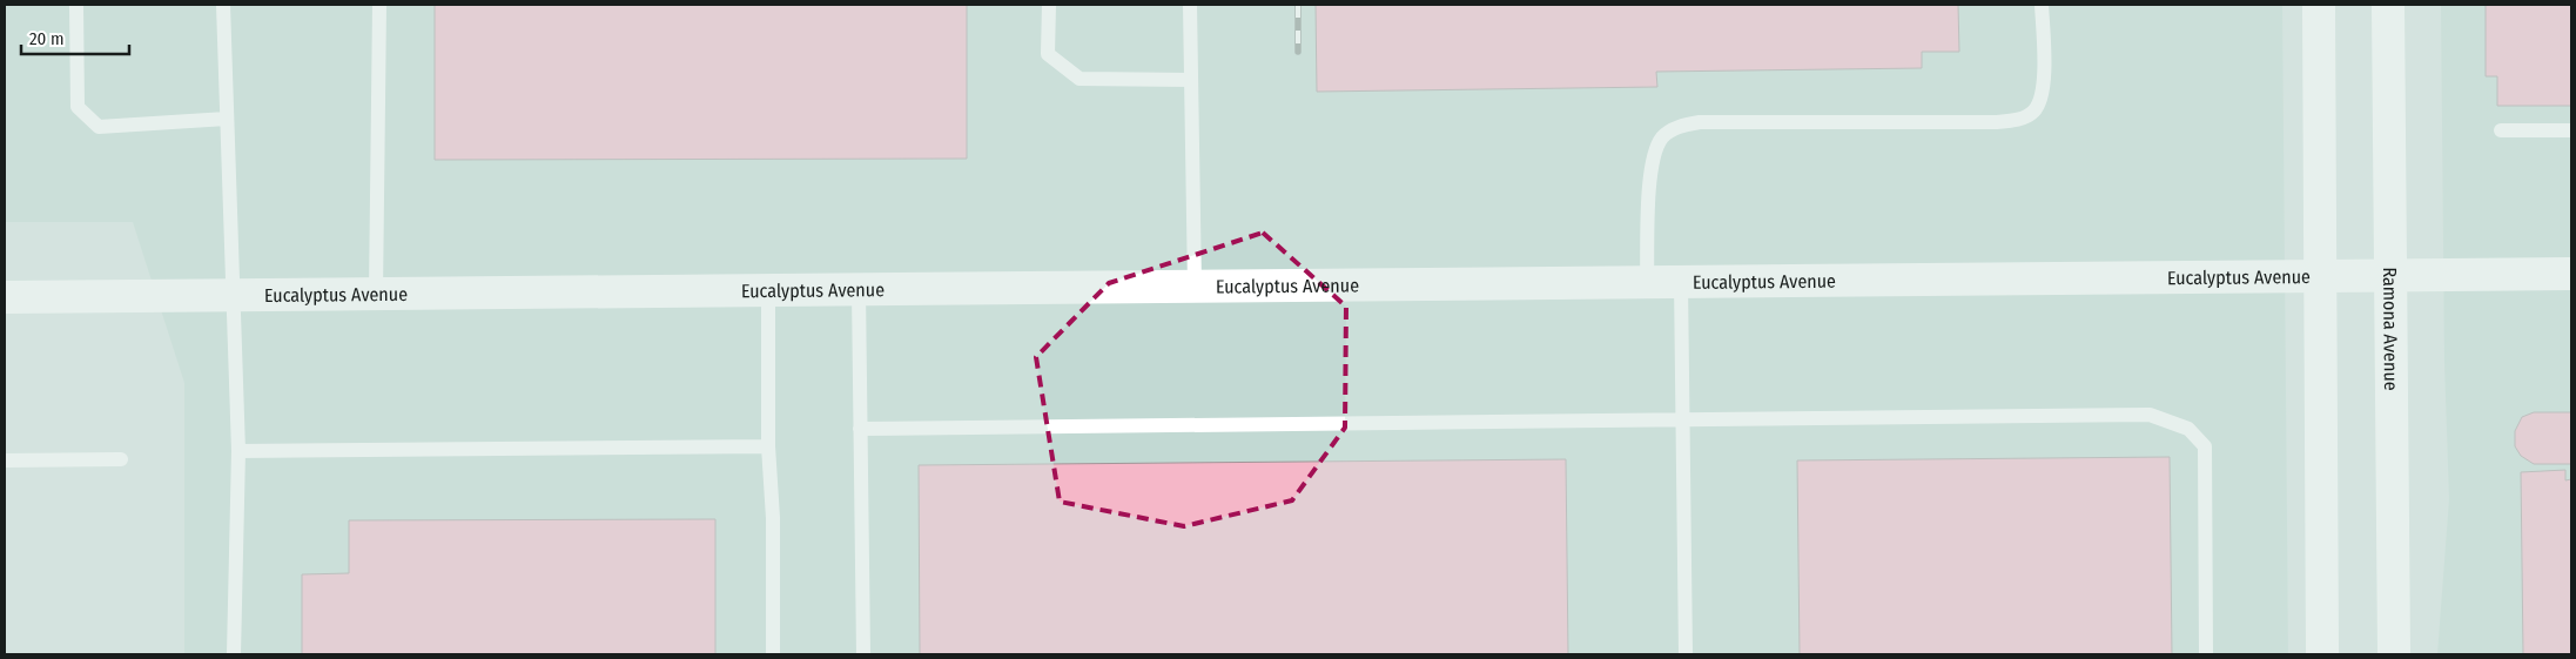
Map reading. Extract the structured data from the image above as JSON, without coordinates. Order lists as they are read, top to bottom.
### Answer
{
  "streets": {
    "street": ["Eucalyptus Avenue", "Ramona Avenue"]
  },
  "crossings": [
    ["Eucalyptus Avenue", "Ramona Avenue"]
  ],
  "scale_bar": "20 m"
}
